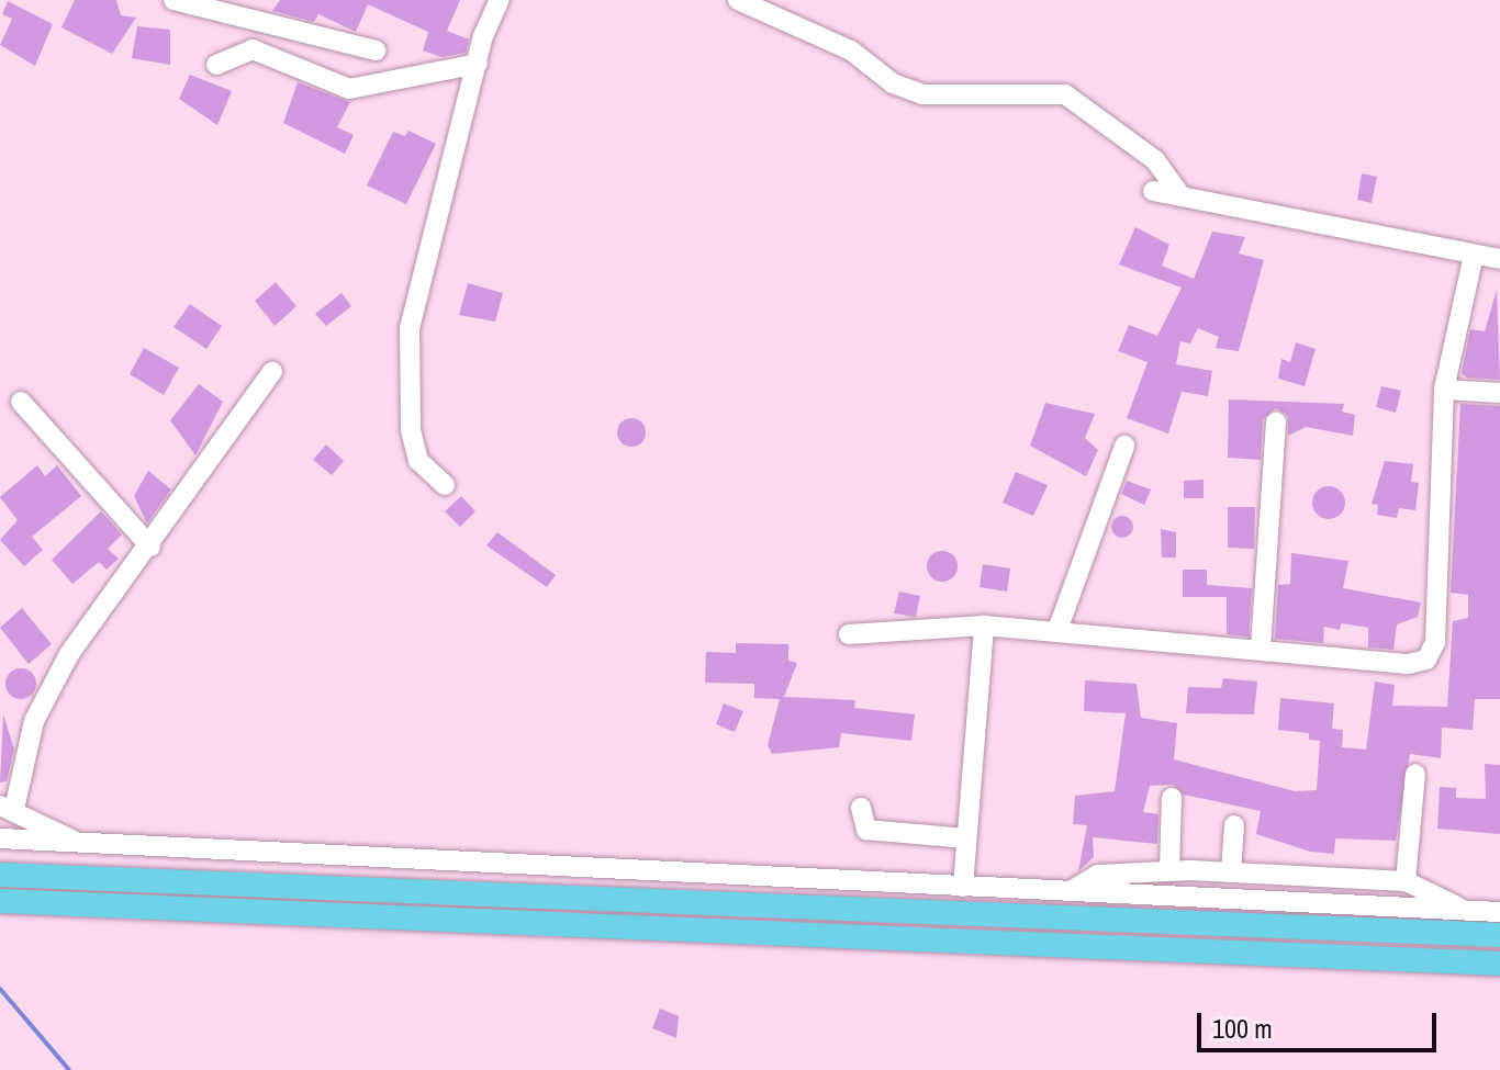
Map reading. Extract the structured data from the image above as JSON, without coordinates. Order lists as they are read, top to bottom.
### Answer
{
  "scale_bar": "100 m"
}
